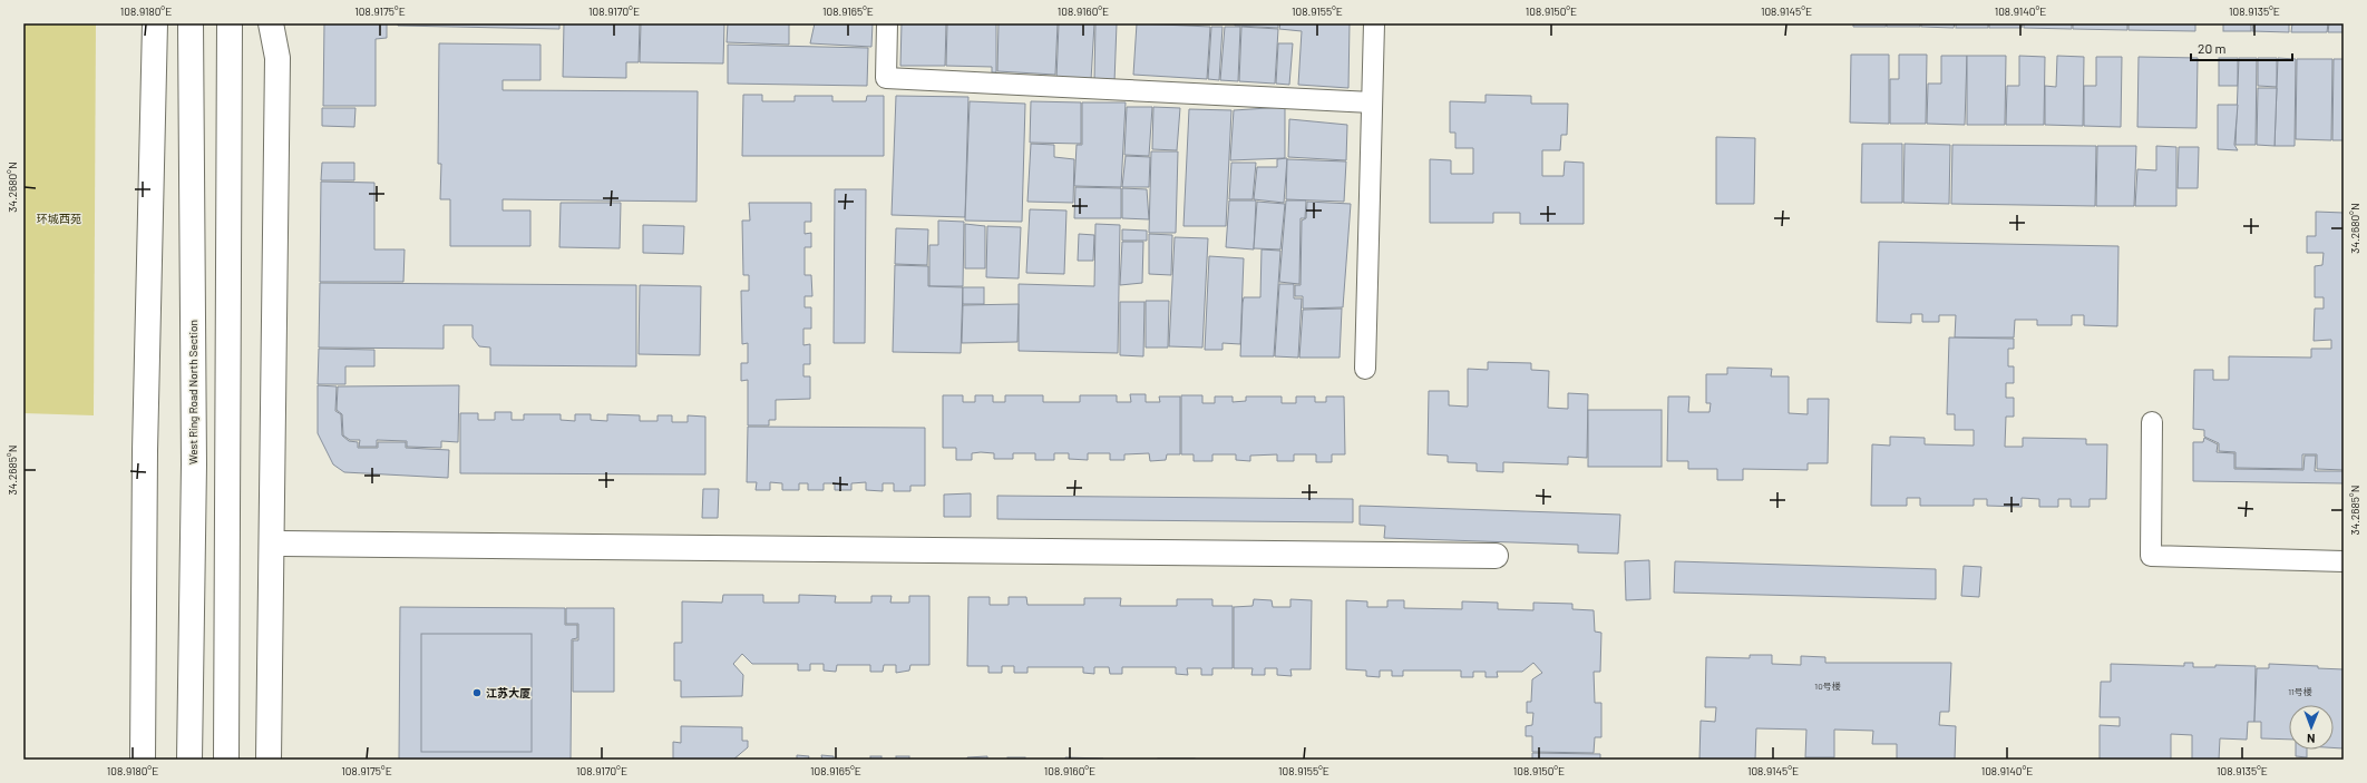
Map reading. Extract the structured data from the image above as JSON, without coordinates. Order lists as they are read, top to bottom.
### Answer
{
  "streets": {
    "main road": ["West Ring Road North Section"]
  },
  "parks": ["环城西苑"],
  "places": ["江苏大厦"],
  "house_numbers": ["10号楼", "11号楼"],
  "scale_bar": "20 m",
  "north": "bottom",
  "coordinates": [
    "108.9180°E",
    "108.9175°E",
    "108.9170°E",
    "108.9165°E",
    "108.9160°E",
    "108.9155°E",
    "108.9150°E",
    "108.9145°E",
    "108.9140°E",
    "108.9135°E",
    "34.2680°N",
    "34.2685°N"
  ]
}
